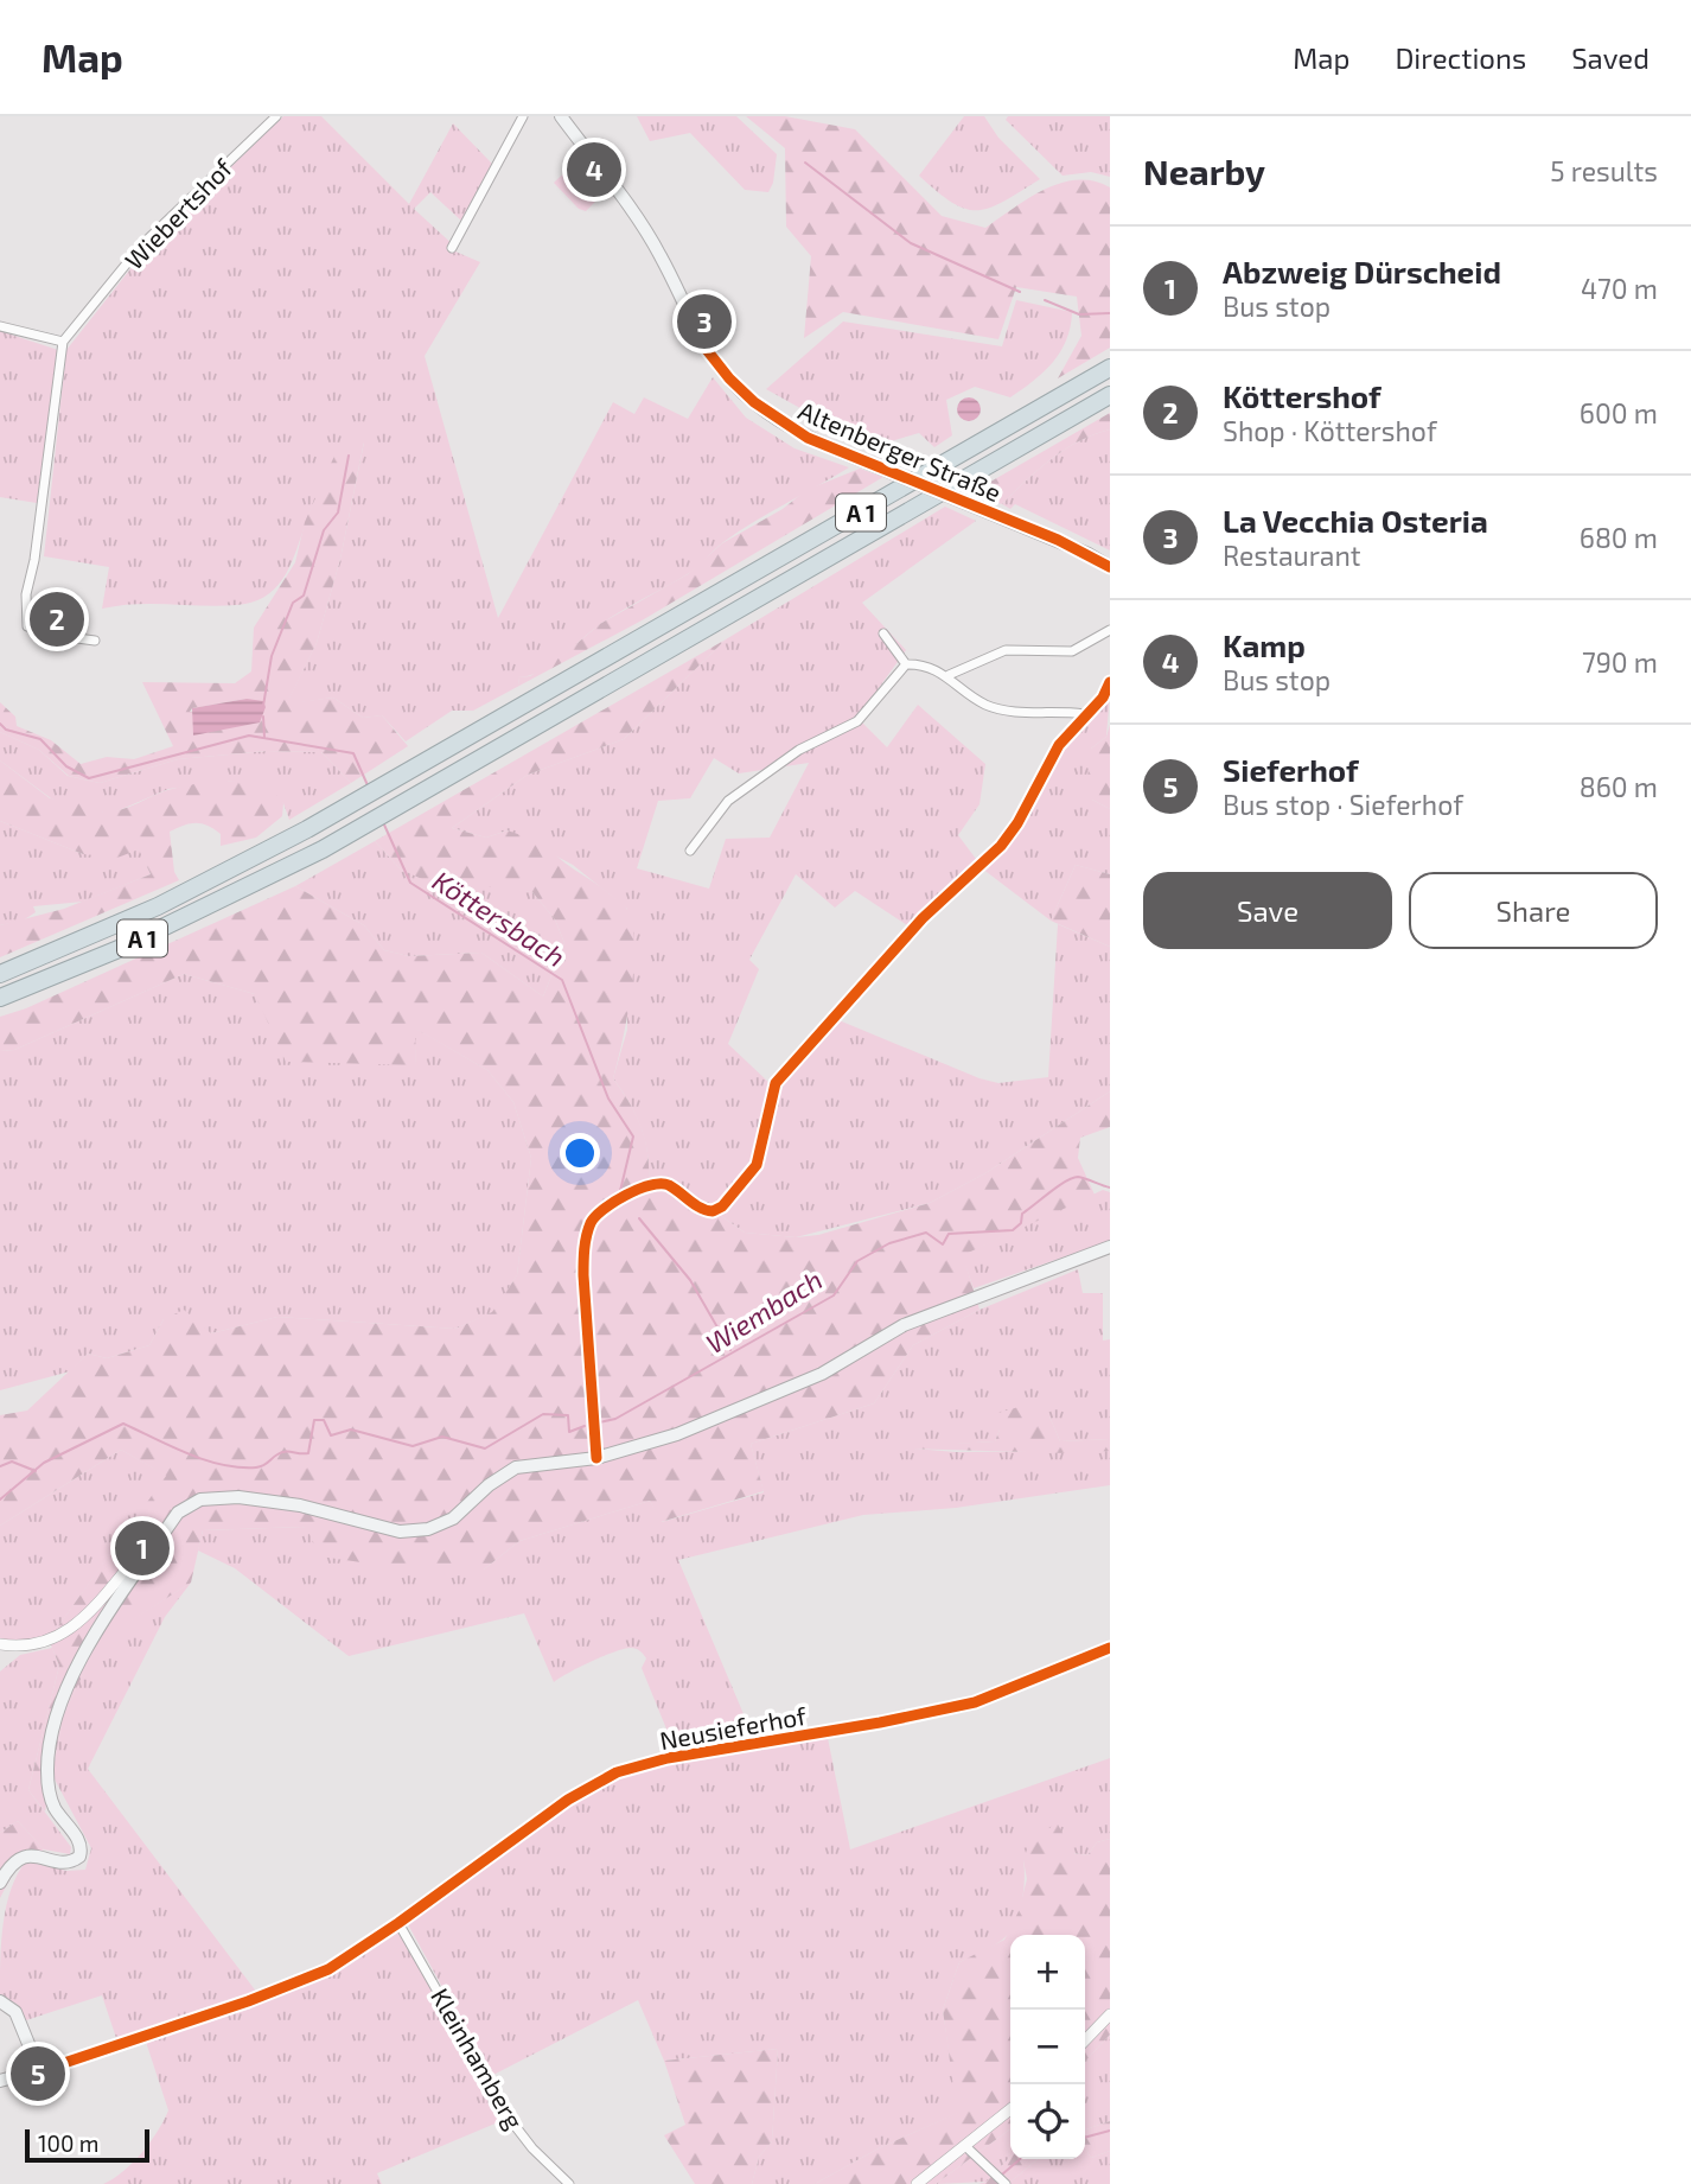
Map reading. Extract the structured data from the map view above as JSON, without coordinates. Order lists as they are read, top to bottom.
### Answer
{
  "streets": {
    "highway": ["A 1"],
    "main road": ["Altenberger Straße"],
    "street": ["Wiebertshof", "Neusieferhof", "Kleinhamberg"]
  },
  "crossings": [
    ["Neusieferhof", "Kleinhamberg"]
  ],
  "water": ["Köttersbach", "Wiembach"],
  "scale_bar": "100 m",
  "page": {
    "header": "Map",
    "nav": ["Map", "Directions", "Saved"],
    "heading": ["Nearby", "5 results"],
    "pins": [
      "4",
      "3",
      "2",
      "1",
      "5"
    ],
    "list": [
      {
        "mark": "1",
        "name": "Abzweig Dürscheid",
        "note": "Bus stop",
        "value": "470 m"
      },
      {
        "mark": "2",
        "name": "Köttershof",
        "note": "Shop · Köttershof",
        "value": "600 m"
      },
      {
        "mark": "3",
        "name": "La Vecchia Osteria",
        "note": "Restaurant",
        "value": "680 m"
      },
      {
        "mark": "4",
        "name": "Kamp",
        "note": "Bus stop",
        "value": "790 m"
      },
      {
        "mark": "5",
        "name": "Sieferhof",
        "note": "Bus stop · Sieferhof",
        "value": "860 m"
      }
    ],
    "buttons": ["Save", "Share"],
    "map_buttons": ["+", "−"],
    "scale": "100 m"
  }
}
